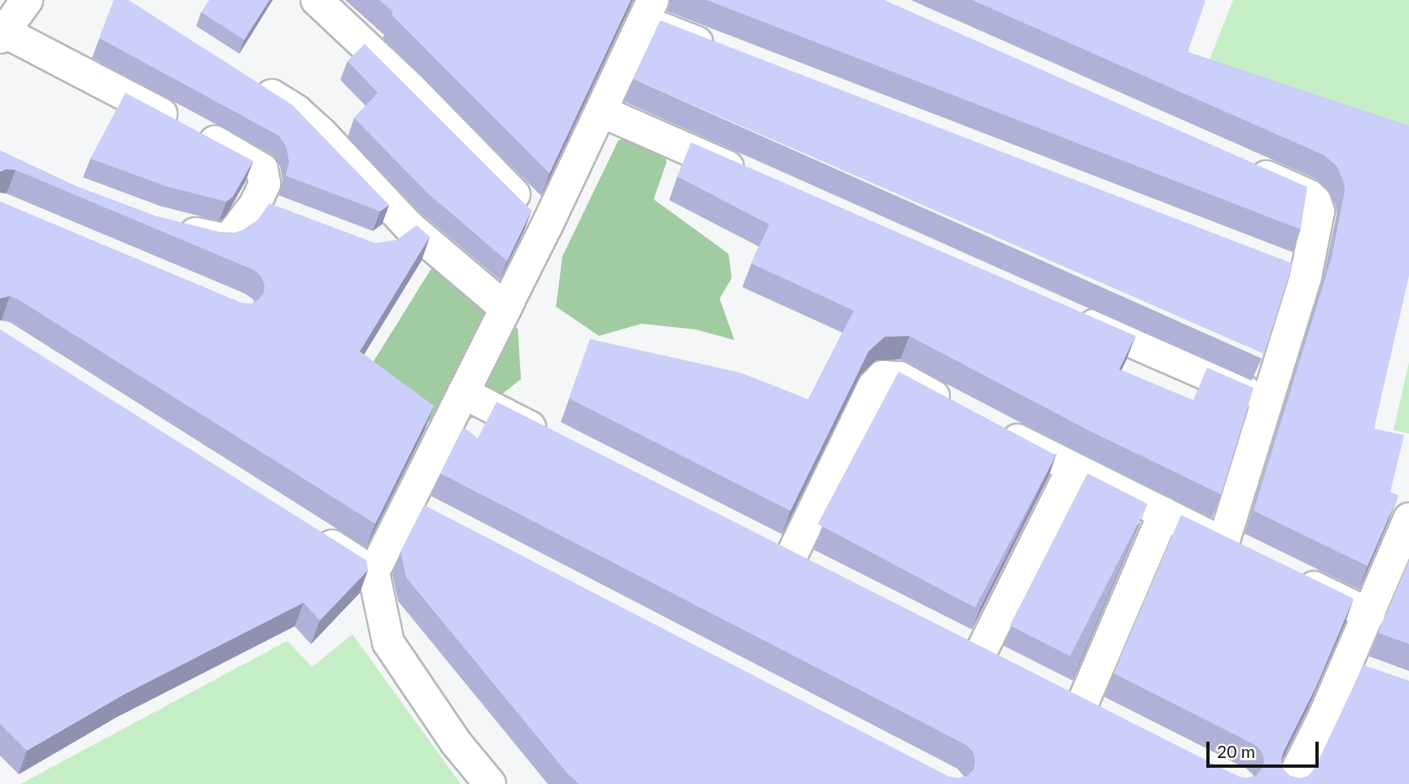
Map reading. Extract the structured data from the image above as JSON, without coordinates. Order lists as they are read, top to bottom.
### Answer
{
  "scale_bar": "20 m"
}
